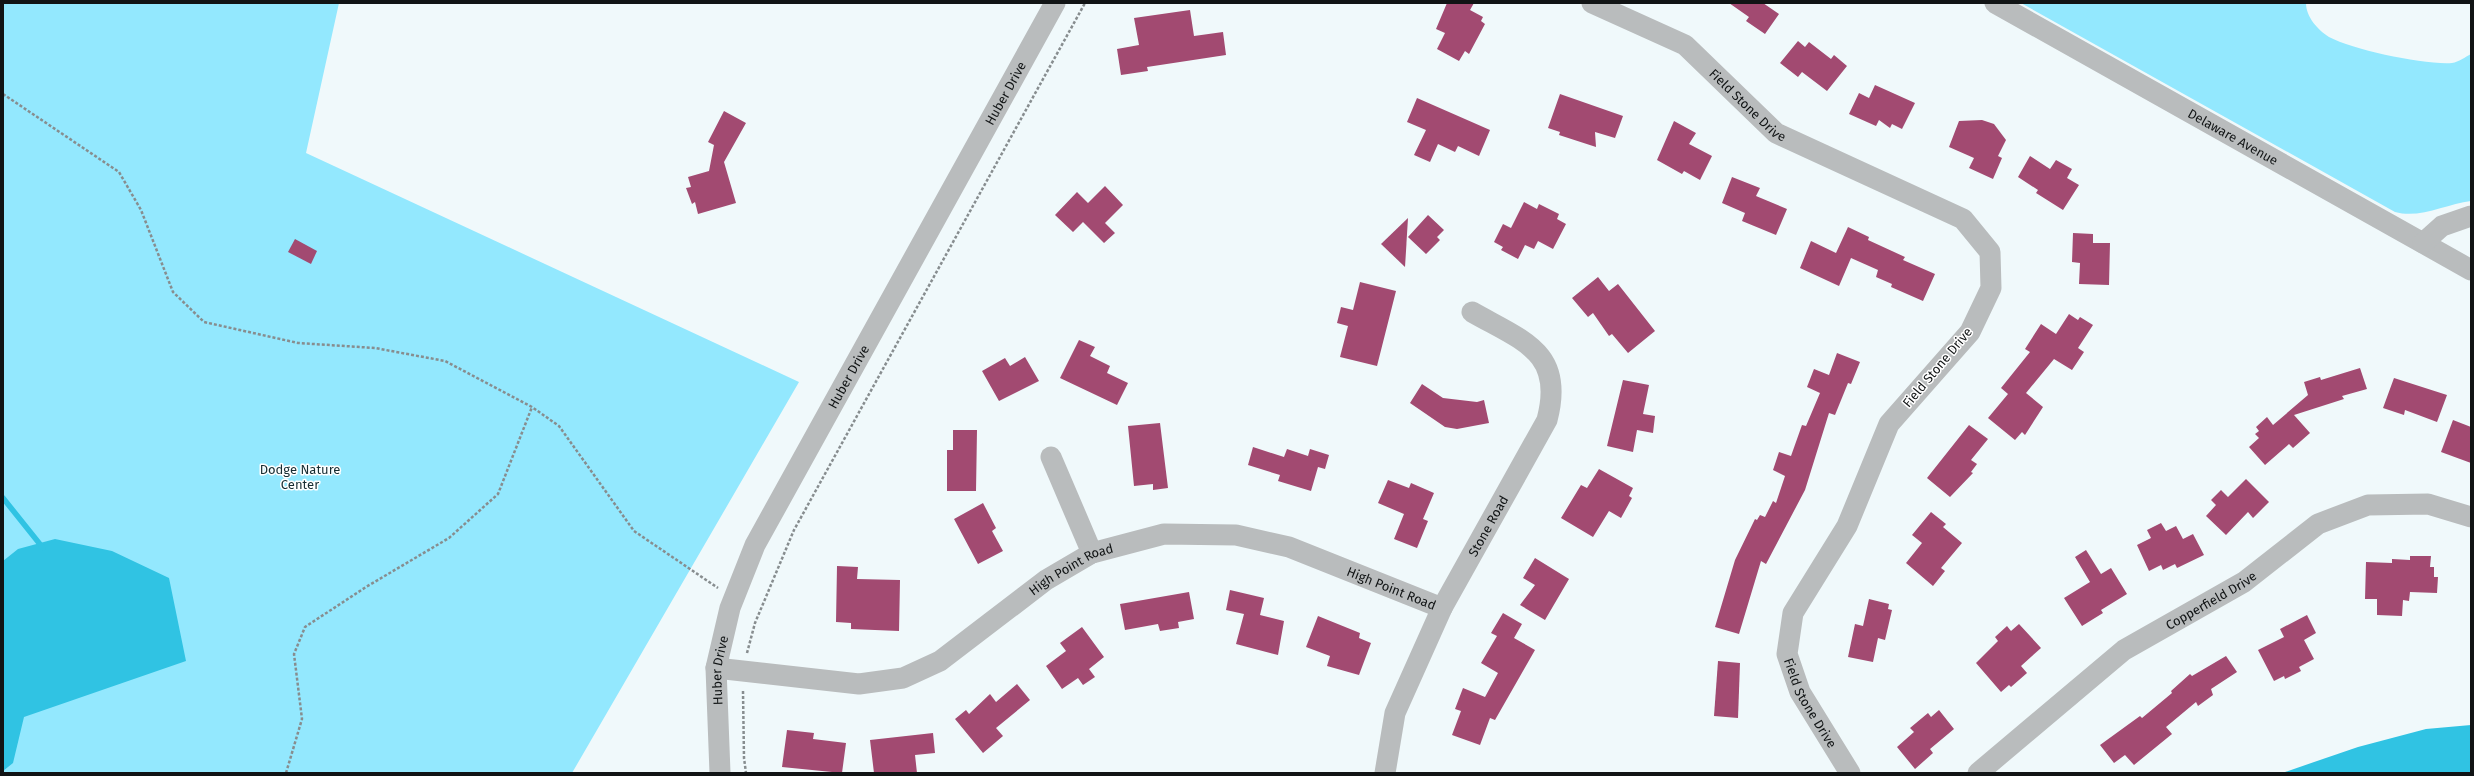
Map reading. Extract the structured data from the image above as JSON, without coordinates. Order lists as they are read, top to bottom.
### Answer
{
  "streets": {
    "street": [
      "Huber Drive",
      "Field Stone Drive",
      "Delaware Avenue",
      "Stone Road",
      "High Point Road",
      "Copperfield Drive"
    ]
  },
  "crossings": [
    ["Huber Drive", "High Point Road"],
    ["Stone Road", "High Point Road"]
  ],
  "parks": ["Dodge Nature Center"]
}
